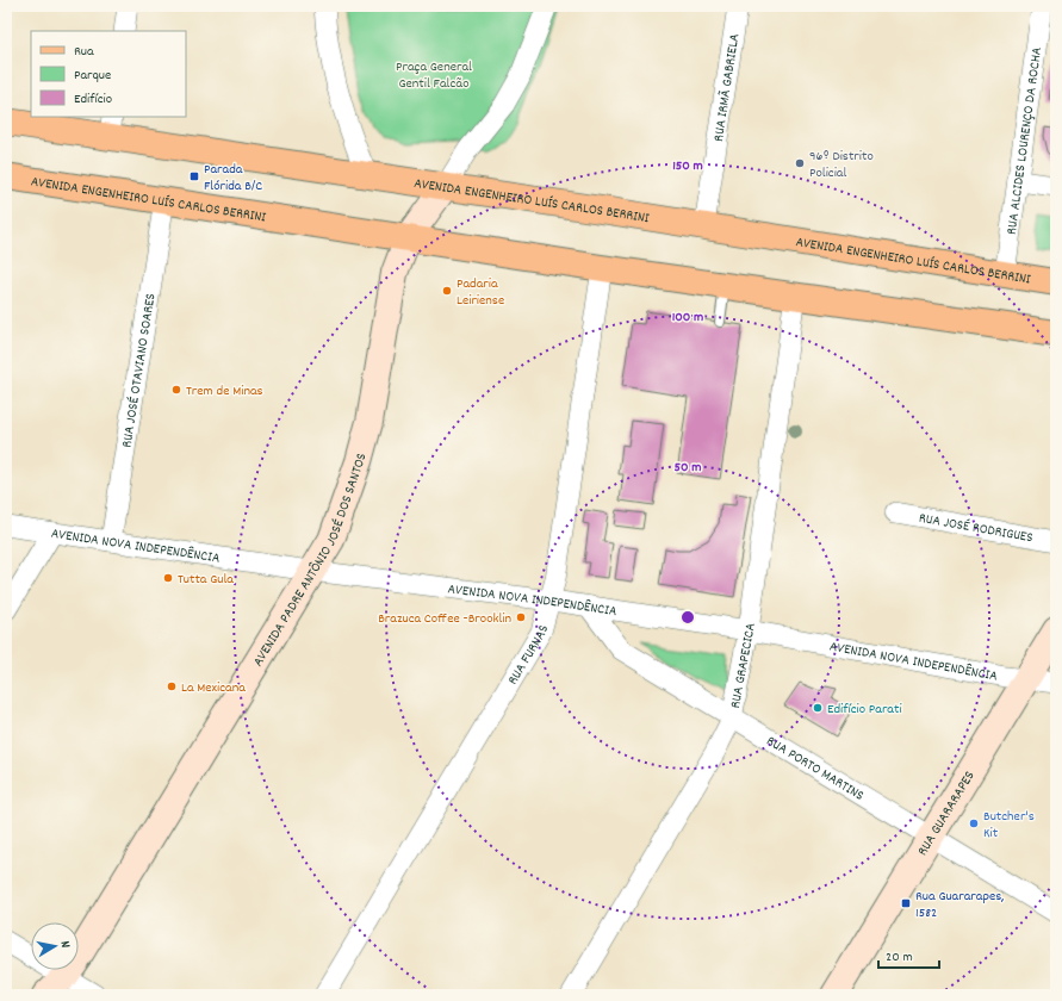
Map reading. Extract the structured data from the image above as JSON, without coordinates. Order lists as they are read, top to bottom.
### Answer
{
  "streets": {
    "main road": ["AVENIDA ENGENHEIRO LUÍS CARLOS BERRINI"],
    "street": [
      "RUA IRMÃ GABRIELA",
      "RUA ALCIDES LOURENÇO DA ROCHA",
      "RUA JOSÉ OTAVIANO SOARES",
      "RUA JOSÉ RODRIGUES",
      "AVENIDA NOVA INDEPENDÊNCIA",
      "AVENIDA PADRE ANTÔNIO JOSÉ DOS SANTOS",
      "RUA FURNAS",
      "RUA GRAPECICA",
      "RUA PORTO MARTINS",
      "RUA GUARARAPES"
    ]
  },
  "crossings": [
    ["RUA IRMÃ GABRIELA", "AVENIDA ENGENHEIRO LUÍS CARLOS BERRINI"],
    ["RUA ALCIDES LOURENÇO DA ROCHA", "AVENIDA ENGENHEIRO LUÍS CARLOS BERRINI"],
    ["AVENIDA ENGENHEIRO LUÍS CARLOS BERRINI", "RUA JOSÉ OTAVIANO SOARES"],
    ["AVENIDA ENGENHEIRO LUÍS CARLOS BERRINI", "AVENIDA PADRE ANTÔNIO JOSÉ DOS SANTOS"],
    ["AVENIDA ENGENHEIRO LUÍS CARLOS BERRINI", "RUA FURNAS"],
    ["AVENIDA ENGENHEIRO LUÍS CARLOS BERRINI", "RUA GRAPECICA"],
    ["RUA JOSÉ OTAVIANO SOARES", "AVENIDA NOVA INDEPENDÊNCIA"],
    ["AVENIDA NOVA INDEPENDÊNCIA", "AVENIDA PADRE ANTÔNIO JOSÉ DOS SANTOS"],
    ["AVENIDA NOVA INDEPENDÊNCIA", "RUA FURNAS"],
    ["AVENIDA NOVA INDEPENDÊNCIA", "RUA GRAPECICA"],
    ["AVENIDA NOVA INDEPENDÊNCIA", "RUA PORTO MARTINS"],
    ["AVENIDA NOVA INDEPENDÊNCIA", "RUA GUARARAPES"],
    ["RUA GRAPECICA", "RUA PORTO MARTINS"],
    ["RUA PORTO MARTINS", "RUA GUARARAPES"]
  ],
  "parks": ["Praça General Gentil Falcão"],
  "places": {
    "other": [
      "96º Distrito Policial",
      "Padaria Leiriense",
      "Trem de Minas",
      "Tutta Gula",
      "Brazuca Coffee -Brooklin",
      "La Mexicana",
      "Edifício Parati",
      "Butcher's Kit"
    ],
    "transit": ["Parada Flórida B/C", "Rua Guararapes, 1582"]
  },
  "legend": ["Rua", "Parque", "Edifício"],
  "scale_bar": "20 m",
  "north": "right",
  "rings": ["150 m", "100 m", "50 m"]
}
